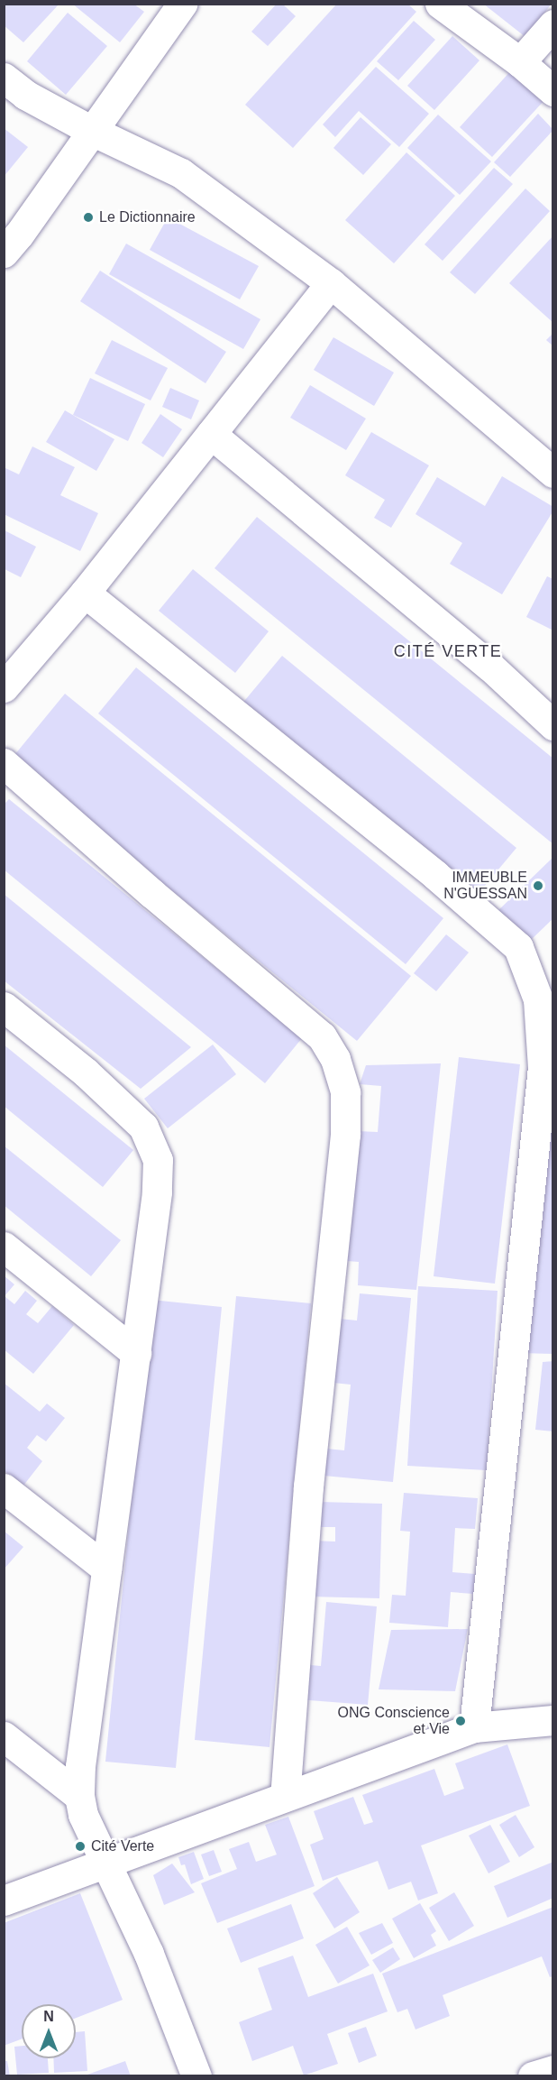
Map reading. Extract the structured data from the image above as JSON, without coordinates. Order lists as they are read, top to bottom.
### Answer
{
  "districts": ["CITÉ VERTE"],
  "places": [
    "Le Dictionnaire",
    "IMMEUBLE N'GUESSAN",
    "ONG Conscience et Vie",
    "Cité Verte"
  ],
  "north": "top"
}
